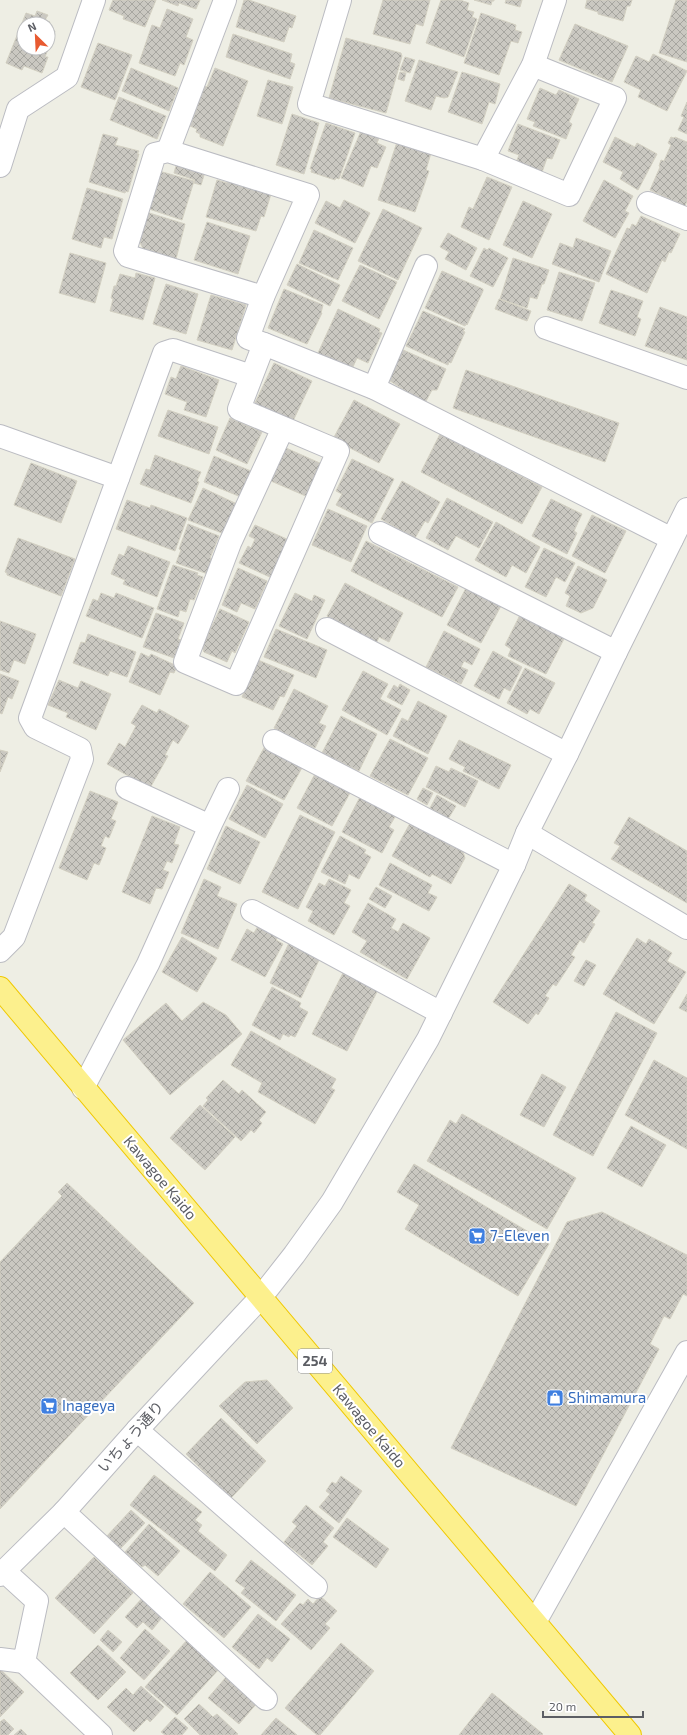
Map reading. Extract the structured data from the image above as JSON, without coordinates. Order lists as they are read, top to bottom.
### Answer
{
  "streets": {
    "highway": ["Kawagoe Kaido", "254"],
    "street": ["いちょう通り"]
  },
  "crossings": [
    ["Kawagoe Kaido", "いちょう通り"]
  ],
  "places": {
    "supermarket": ["7-Eleven", "Inageya"],
    "shop": ["Shimamura"]
  },
  "scale_bar": "20 m",
  "north": "top left"
}
